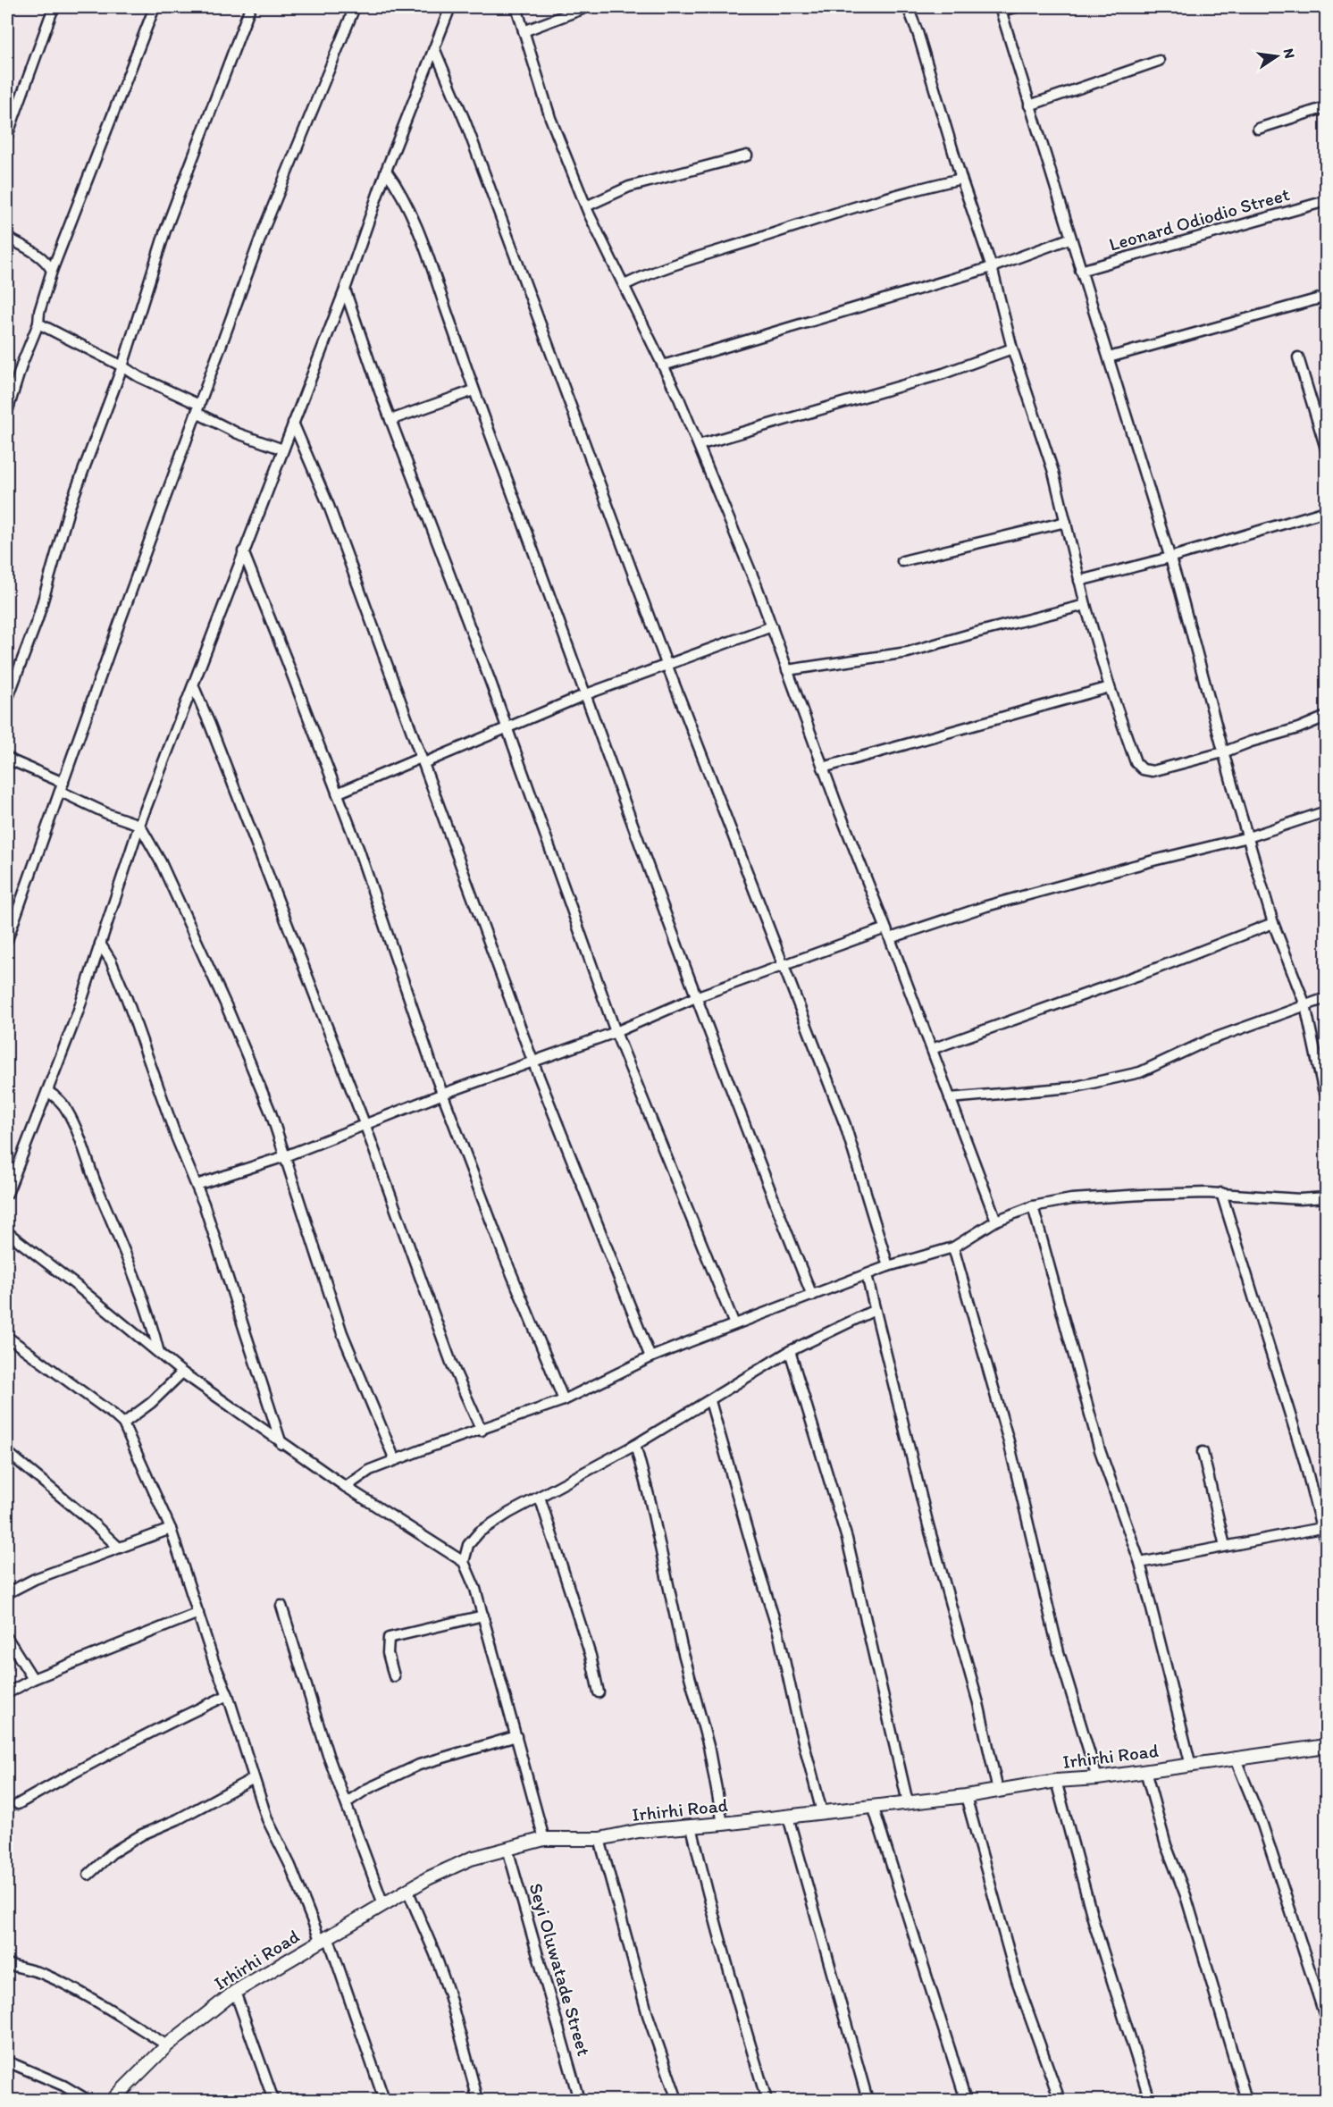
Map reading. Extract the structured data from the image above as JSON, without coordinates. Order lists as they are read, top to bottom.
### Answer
{
  "streets": {
    "street": ["Leonard Odiodio Street", "Irhirhi Road", "Seyi Oluwatade Street"]
  },
  "crossings": [
    ["Irhirhi Road", "Seyi Oluwatade Street"]
  ],
  "north": "right"
}
